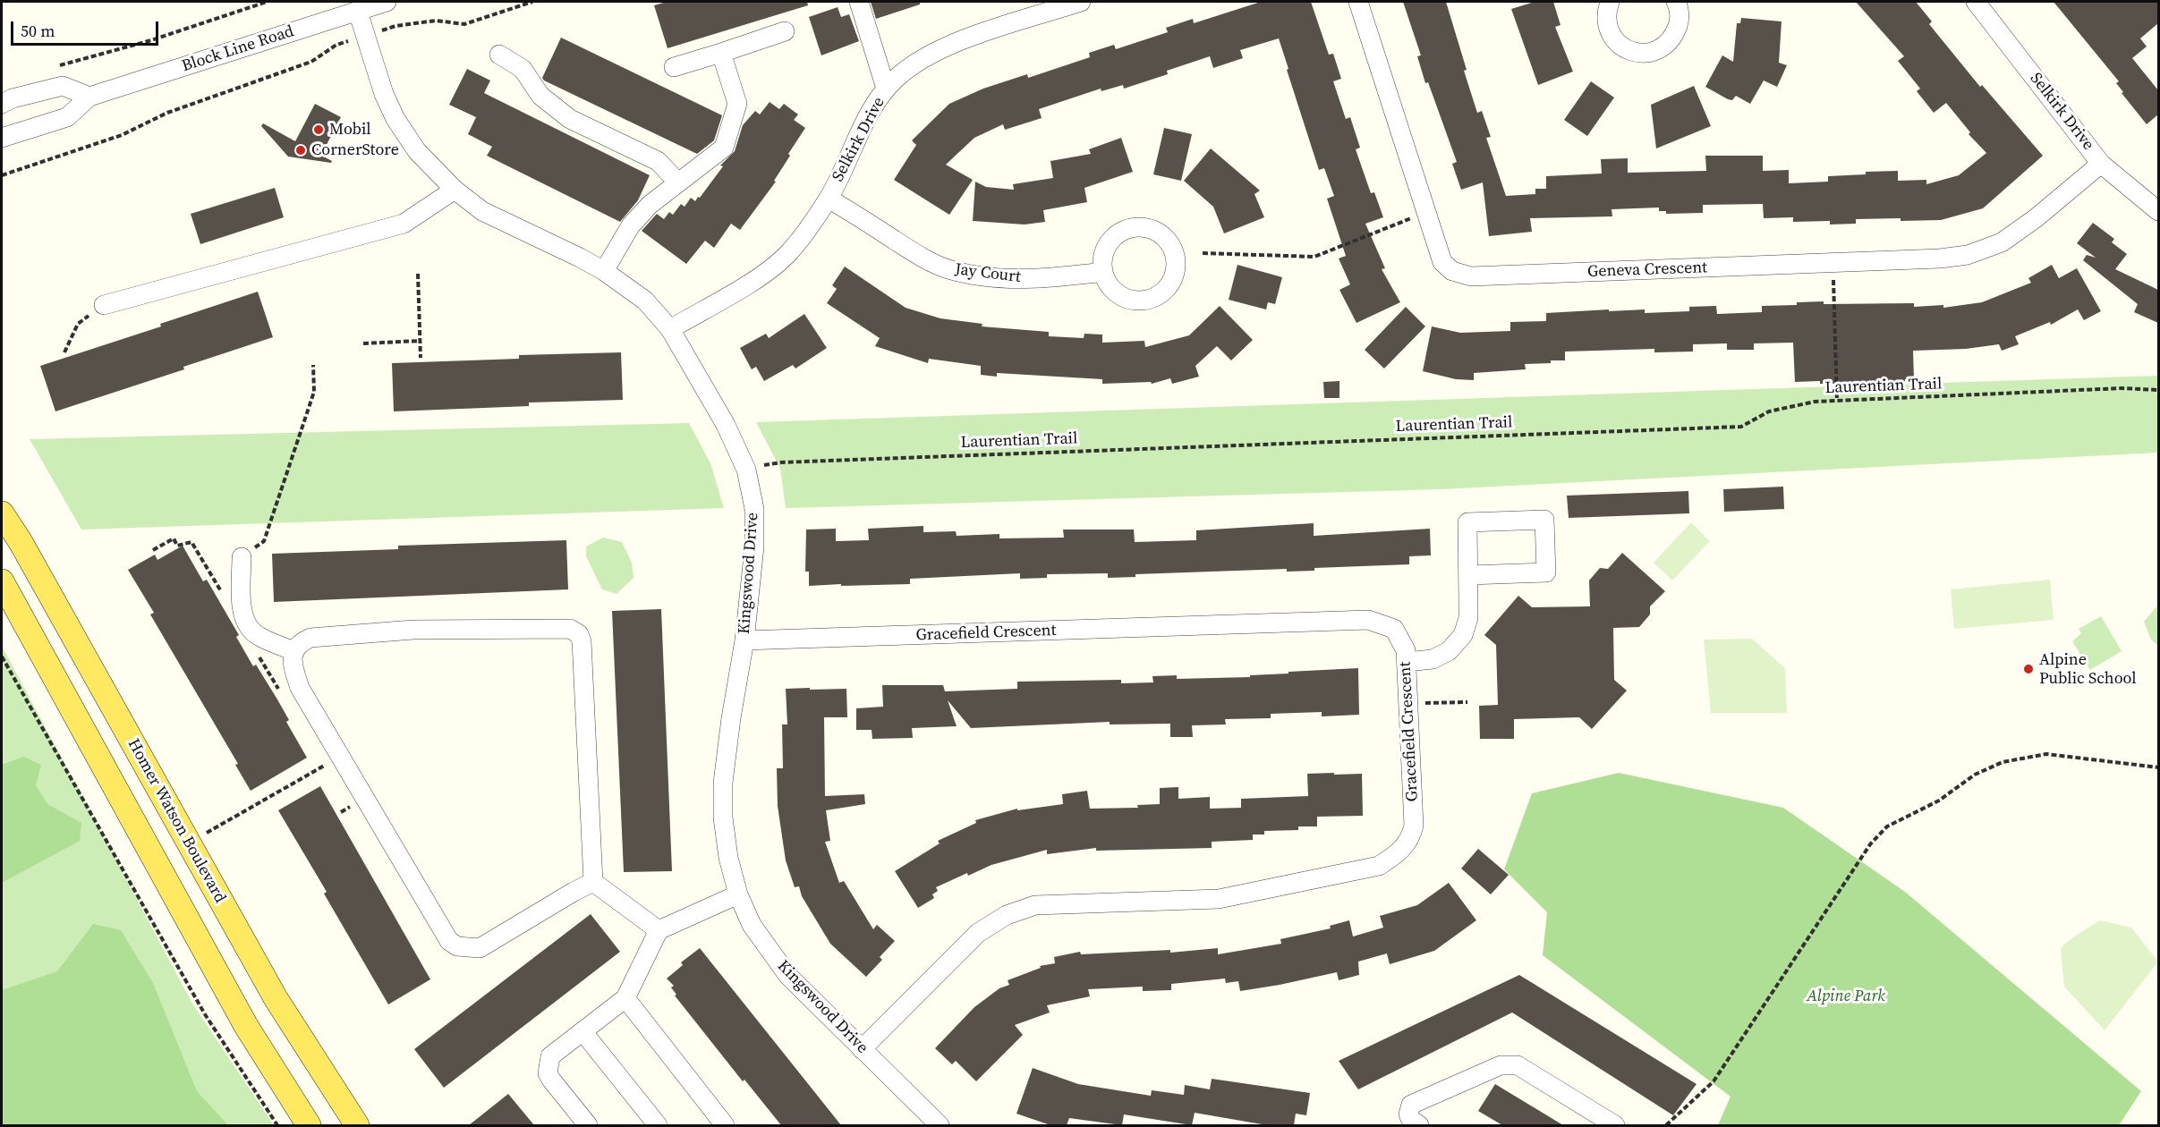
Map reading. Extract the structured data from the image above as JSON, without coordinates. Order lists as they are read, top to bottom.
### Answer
{
  "streets": {
    "main road": ["Homer Watson Boulevard"],
    "street": [
      "Block Line Road",
      "Selkirk Drive",
      "Geneva Crescent",
      "Jay Court",
      "Kingswood Drive",
      "Gracefield Crescent"
    ],
    "path": ["Laurentian Trail"]
  },
  "crossings": [
    ["Block Line Road", "Kingswood Drive"],
    ["Selkirk Drive", "Geneva Crescent"],
    ["Selkirk Drive", "Jay Court"],
    ["Selkirk Drive", "Kingswood Drive"],
    ["Laurentian Trail", "Kingswood Drive"],
    ["Kingswood Drive", "Gracefield Crescent"]
  ],
  "parks": ["Alpine Park"],
  "places": ["Mobil", "CornerStore", "Alpine Public School"],
  "scale_bar": "50 m"
}
